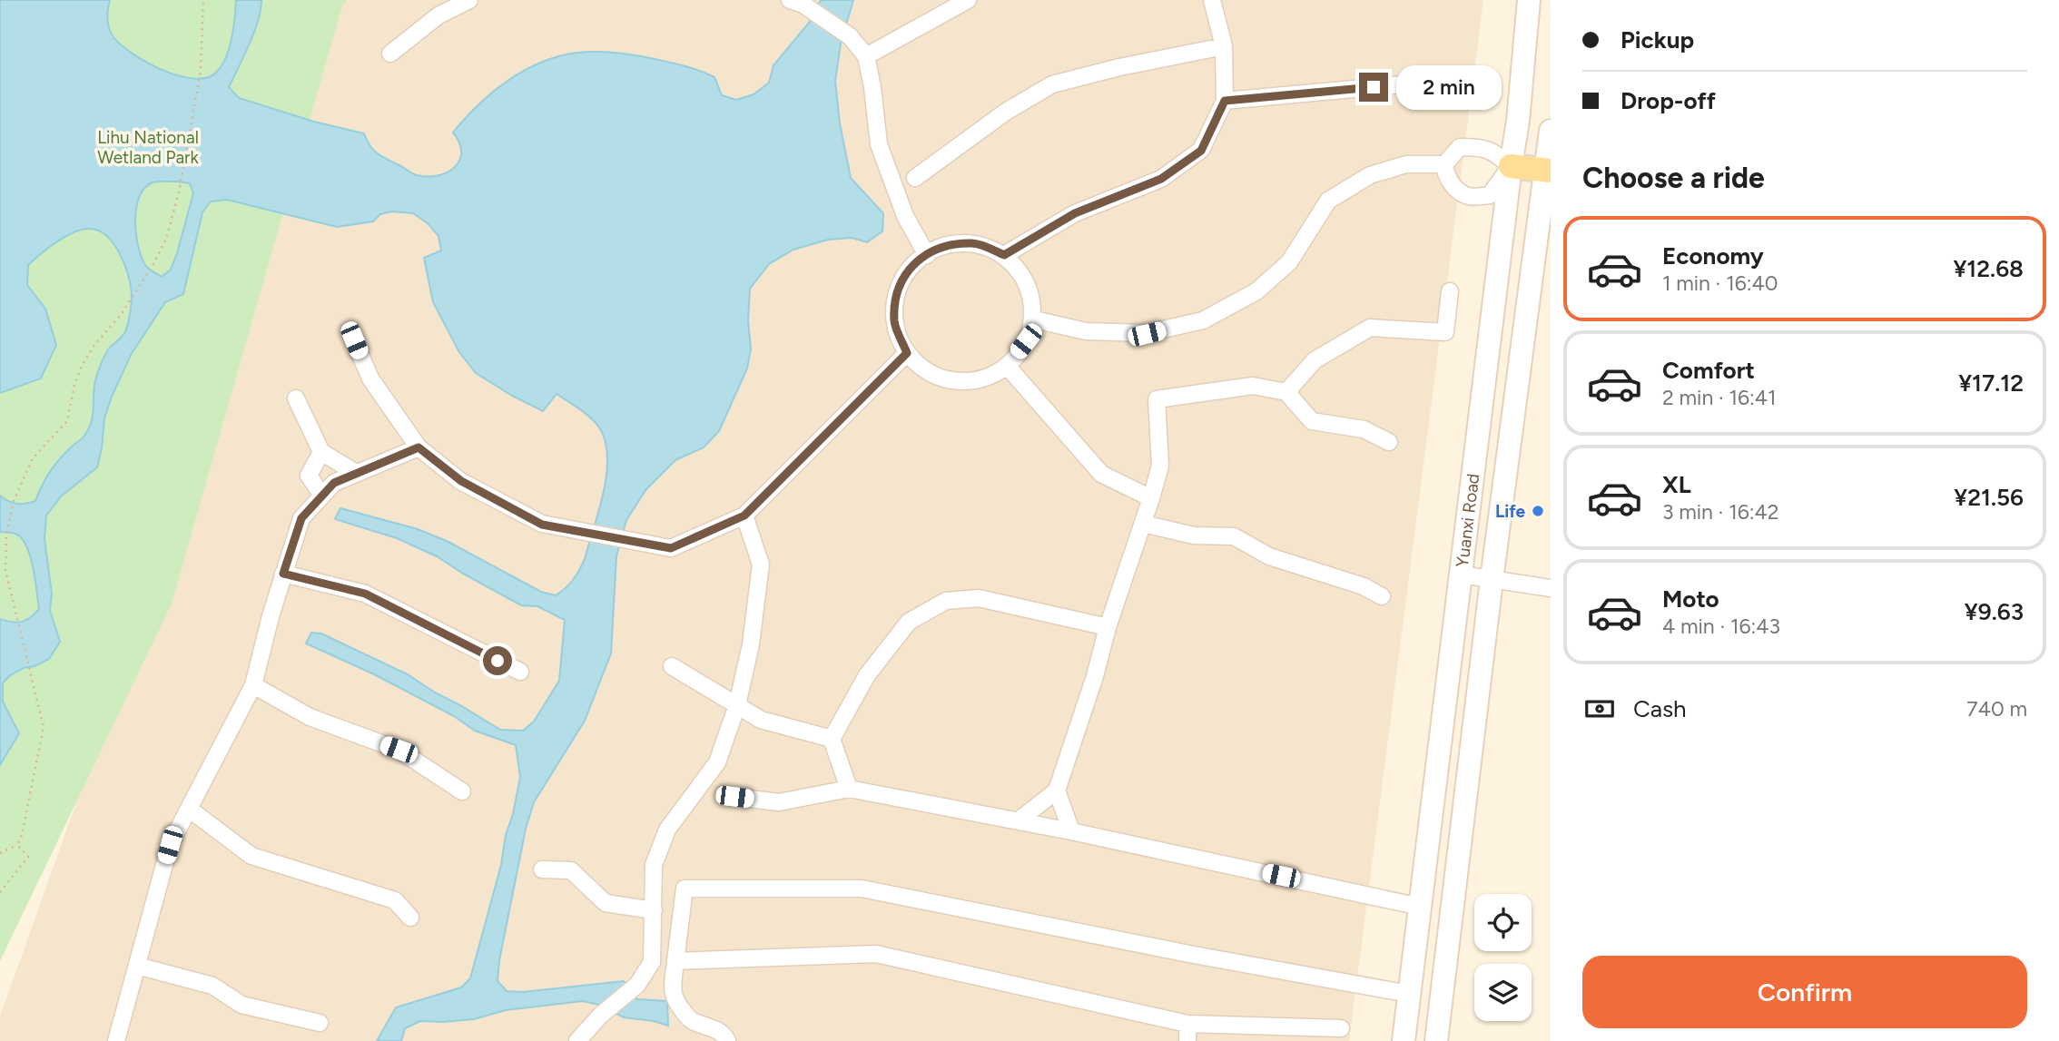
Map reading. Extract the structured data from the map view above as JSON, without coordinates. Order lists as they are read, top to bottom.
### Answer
{
  "streets": {
    "main road": ["Yuanxi Road"]
  },
  "parks": ["Lihu National Wetland Park"],
  "places": ["Life"],
  "page": {
    "banner": ["Pickup", "Drop-off"],
    "bubble": "2 min",
    "heading": "Choose a ride",
    "list": [
      {
        "name": "Economy",
        "note": "1 min · 16:40",
        "value": "¥12.68"
      },
      {
        "name": "Comfort",
        "note": "2 min · 16:41",
        "value": "¥17.12"
      },
      {
        "name": "XL",
        "note": "3 min · 16:42",
        "value": "¥21.56"
      },
      {
        "name": "Moto",
        "note": "4 min · 16:43",
        "value": "¥9.63"
      }
    ],
    "pay": ["Cash", "740 m"],
    "buttons": "Confirm"
  }
}
